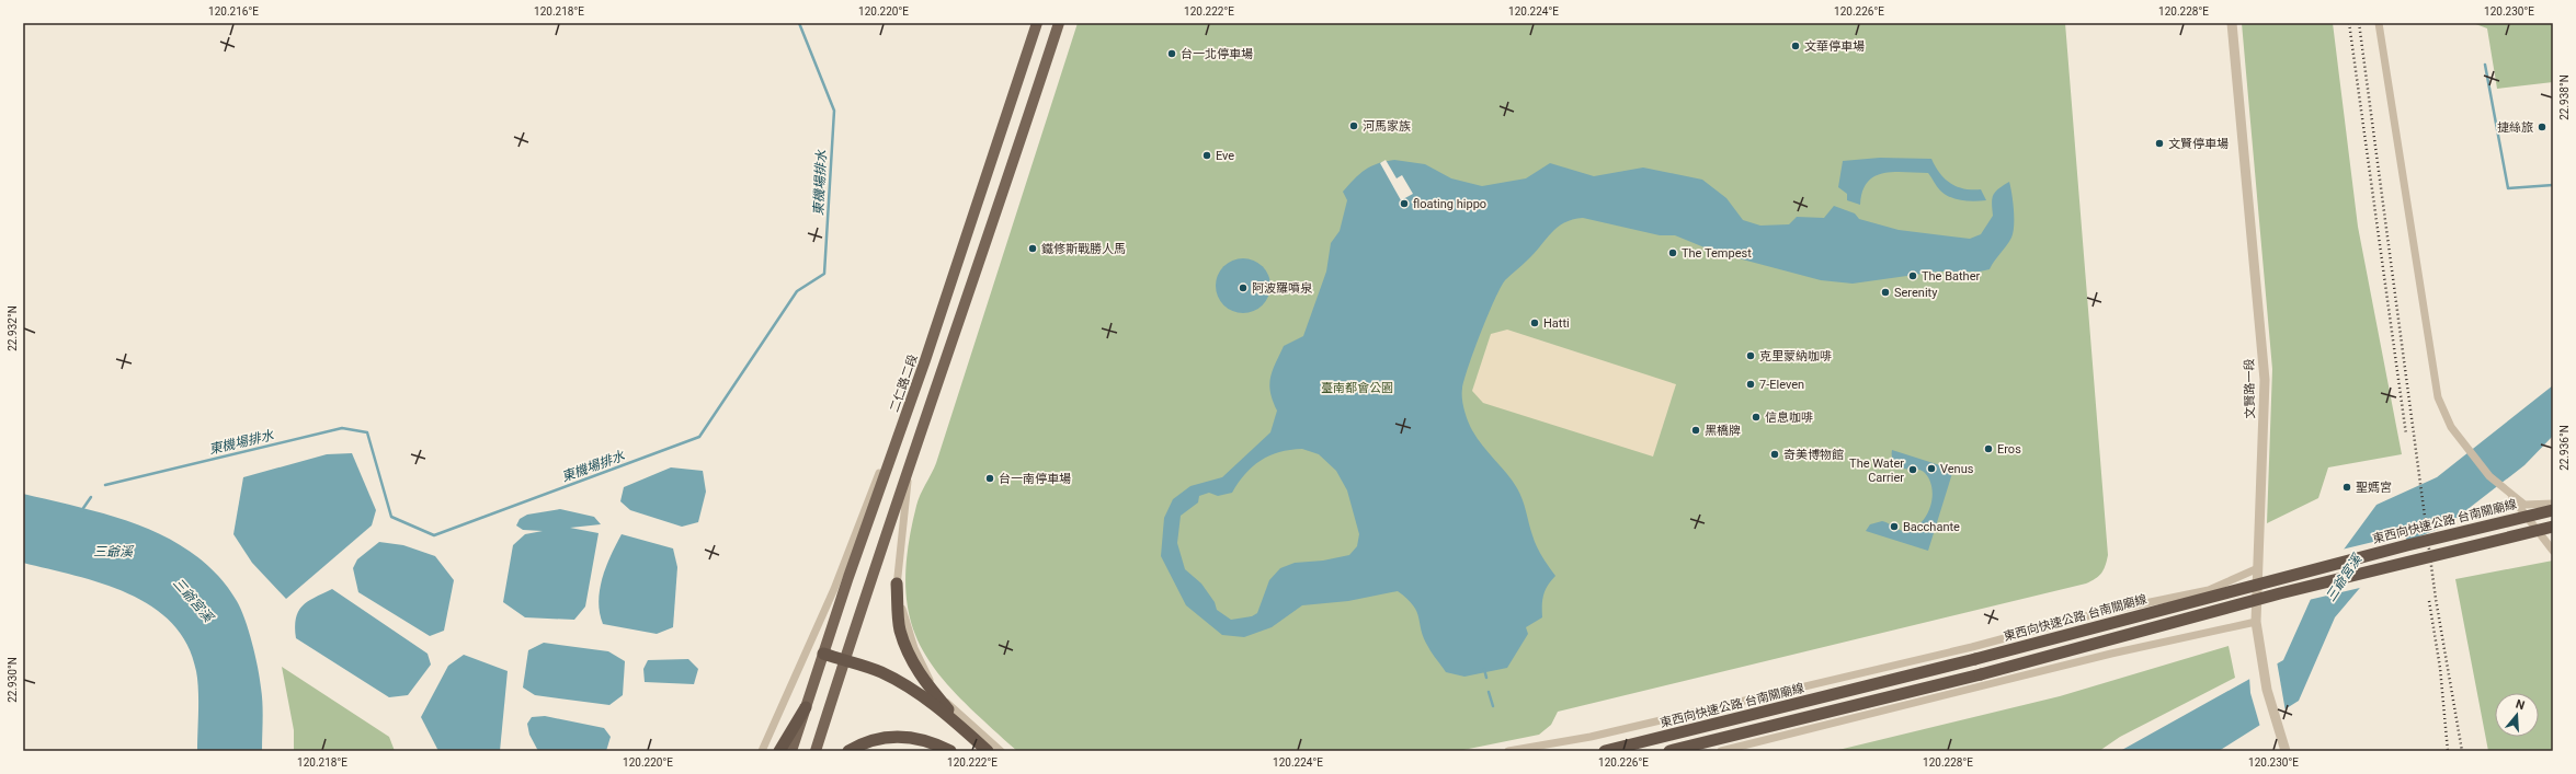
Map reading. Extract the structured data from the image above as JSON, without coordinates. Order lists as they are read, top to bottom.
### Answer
{
  "streets": {
    "highway": ["東西向快速公路 台南關廟線"],
    "main road": ["二仁路二段"],
    "street": ["文賢路一段"]
  },
  "water": ["東機場排水", "三爺溪", "三爺宮溪"],
  "parks": ["臺南都會公園"],
  "places": [
    "文華停車場",
    "台一北停車場",
    "河馬家族",
    "捷絲旅",
    "文賢停車場",
    "Eve",
    "floating hippo",
    "鐵修斯戰勝人馬",
    "The Tempest",
    "The Bather",
    "阿波羅噴泉",
    "Serenity",
    "Hatti",
    "克里蒙納咖啡",
    "7-Eleven",
    "信息咖啡",
    "黑橋牌",
    "Eros",
    "奇美博物館",
    "Venus",
    "The Water Carrier",
    "台一南停車場",
    "聖媽宮",
    "Bacchante"
  ],
  "north": "top",
  "coordinates": [
    "120.216°E",
    "120.218°E",
    "120.220°E",
    "120.222°E",
    "120.224°E",
    "120.226°E",
    "120.228°E",
    "120.230°E",
    "22.938°N",
    "22.932°N",
    "22.936°N",
    "22.930°N"
  ]
}
